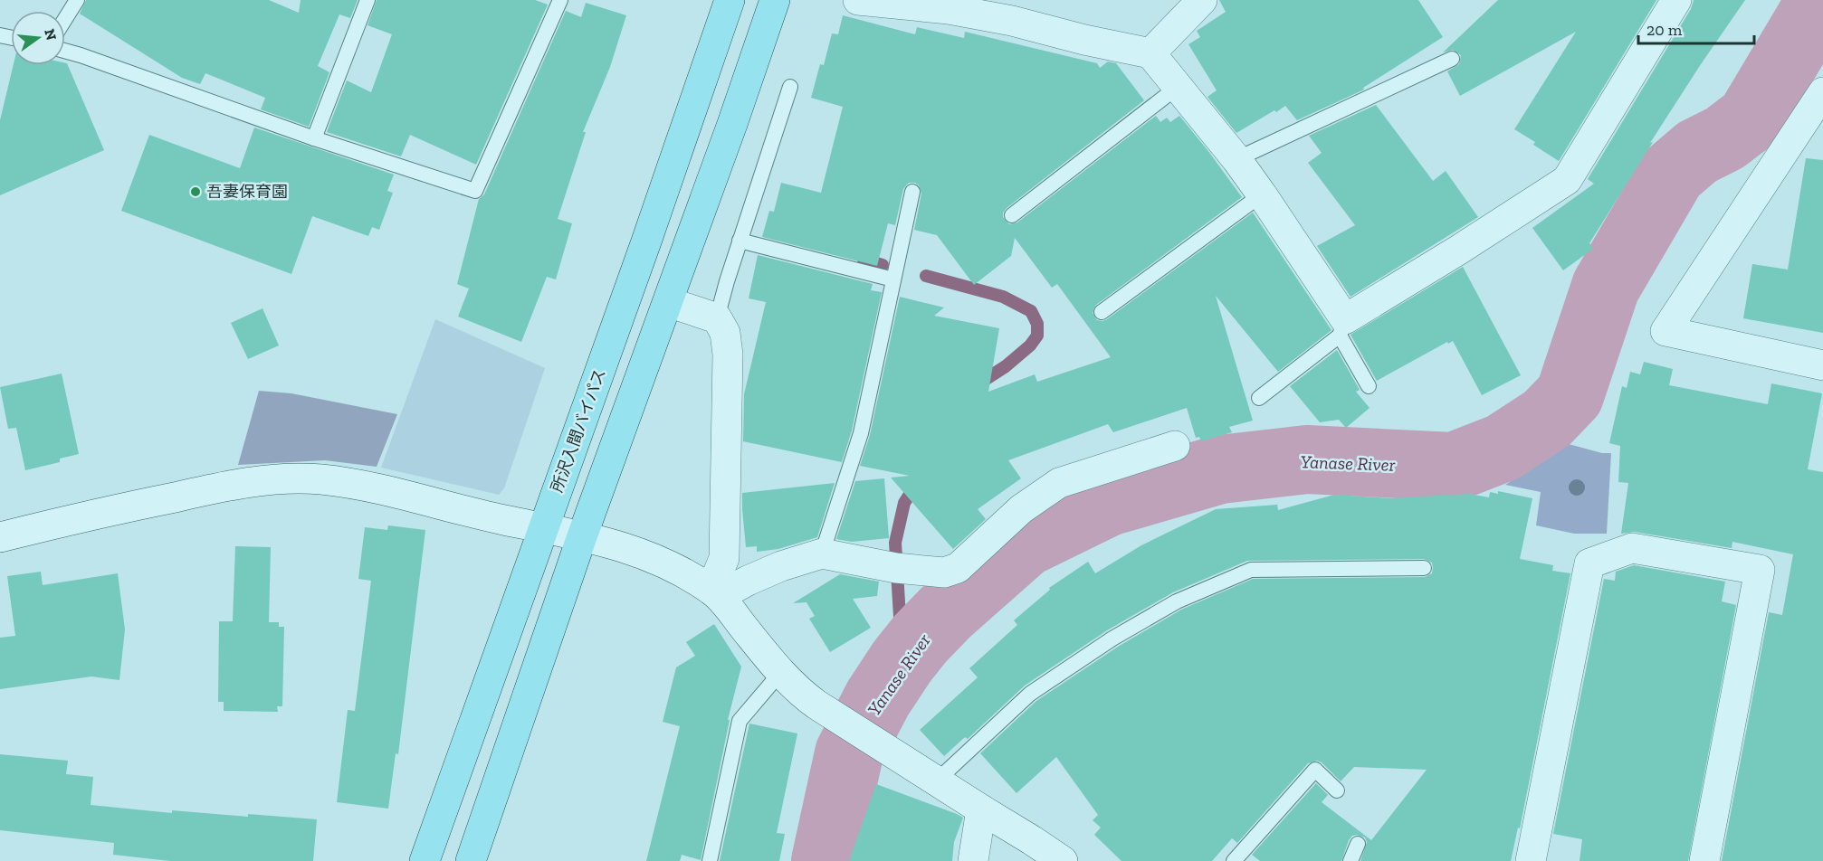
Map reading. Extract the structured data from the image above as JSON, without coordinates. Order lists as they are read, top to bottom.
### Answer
{
  "streets": {
    "main road": ["所沢入間バイパス"]
  },
  "water": ["Yanase River"],
  "places": ["吾妻保育園"],
  "scale_bar": "20 m",
  "north": "right"
}
